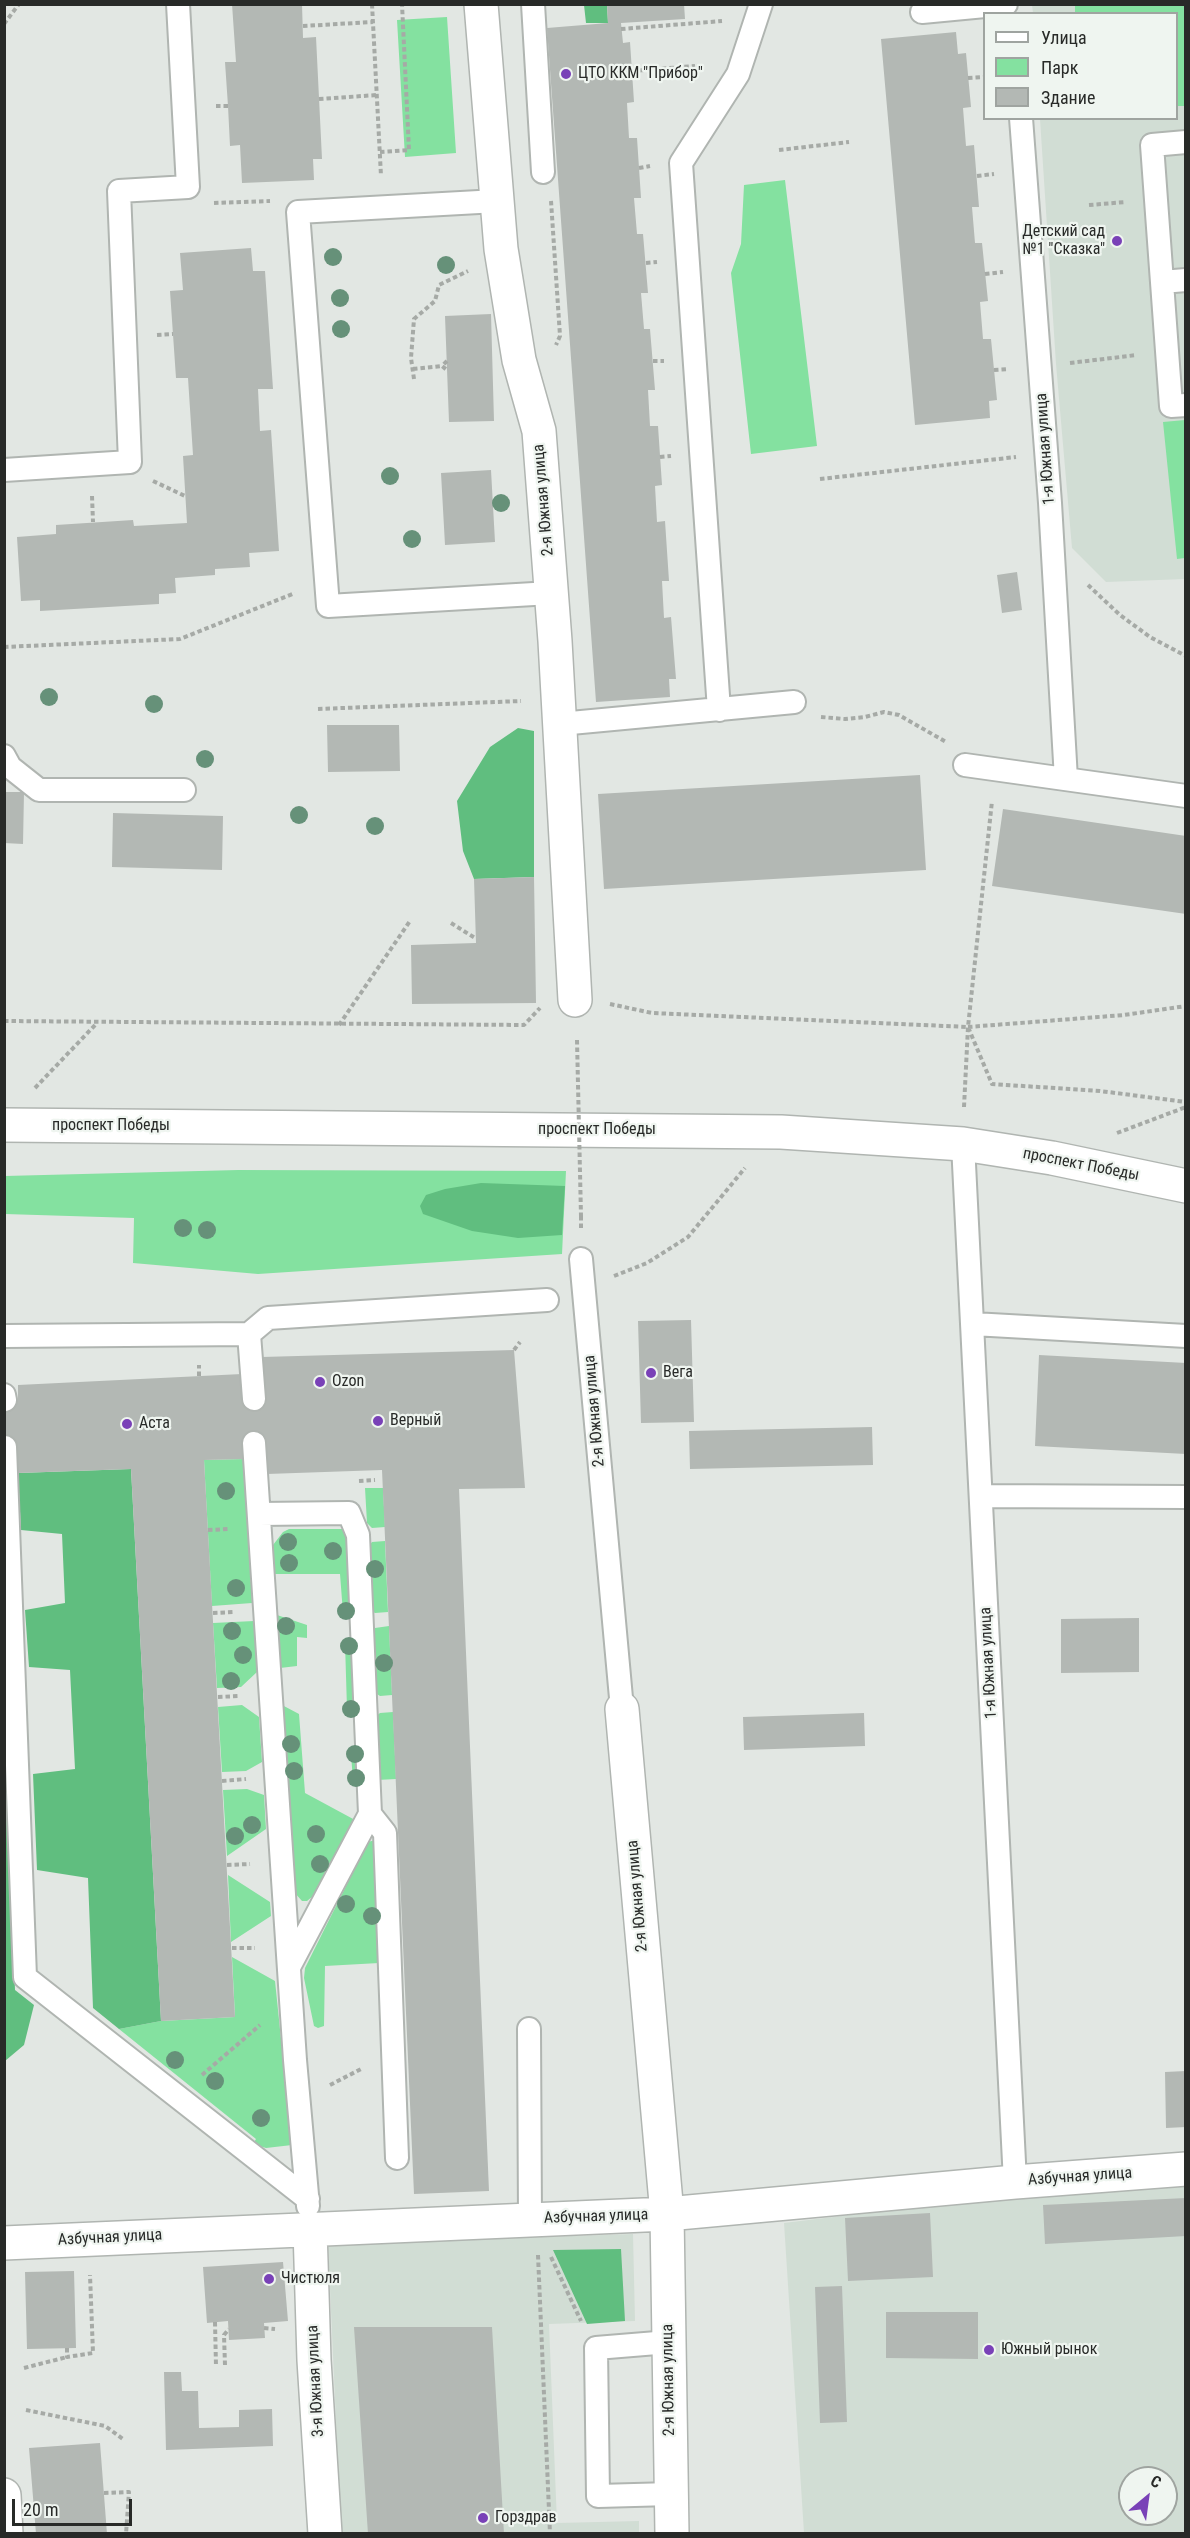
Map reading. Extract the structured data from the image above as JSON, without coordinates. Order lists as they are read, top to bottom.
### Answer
{
  "streets": {
    "street": [
      "2-я Южная улица",
      "проспект Победы",
      "Азбучная улица",
      "3-я Южная улица"
    ],
    "lane": ["1-я Южная улица"]
  },
  "crossings": [
    ["1-я Южная улица", "проспект Победы"],
    ["1-я Южная улица", "Азбучная улица"],
    ["2-я Южная улица", "Азбучная улица"],
    ["Азбучная улица", "3-я Южная улица"]
  ],
  "places": [
    "ЦТО ККМ \"Прибор\"",
    "Детский сад №1 \"Сказка\"",
    "Вега",
    "Ozon",
    "Верный",
    "Аста",
    "Чистюля",
    "Южный рынок",
    "Горздрав"
  ],
  "legend": ["Улица", "Парк", "Здание"],
  "scale_bar": "20 m",
  "north": "top right"
}
